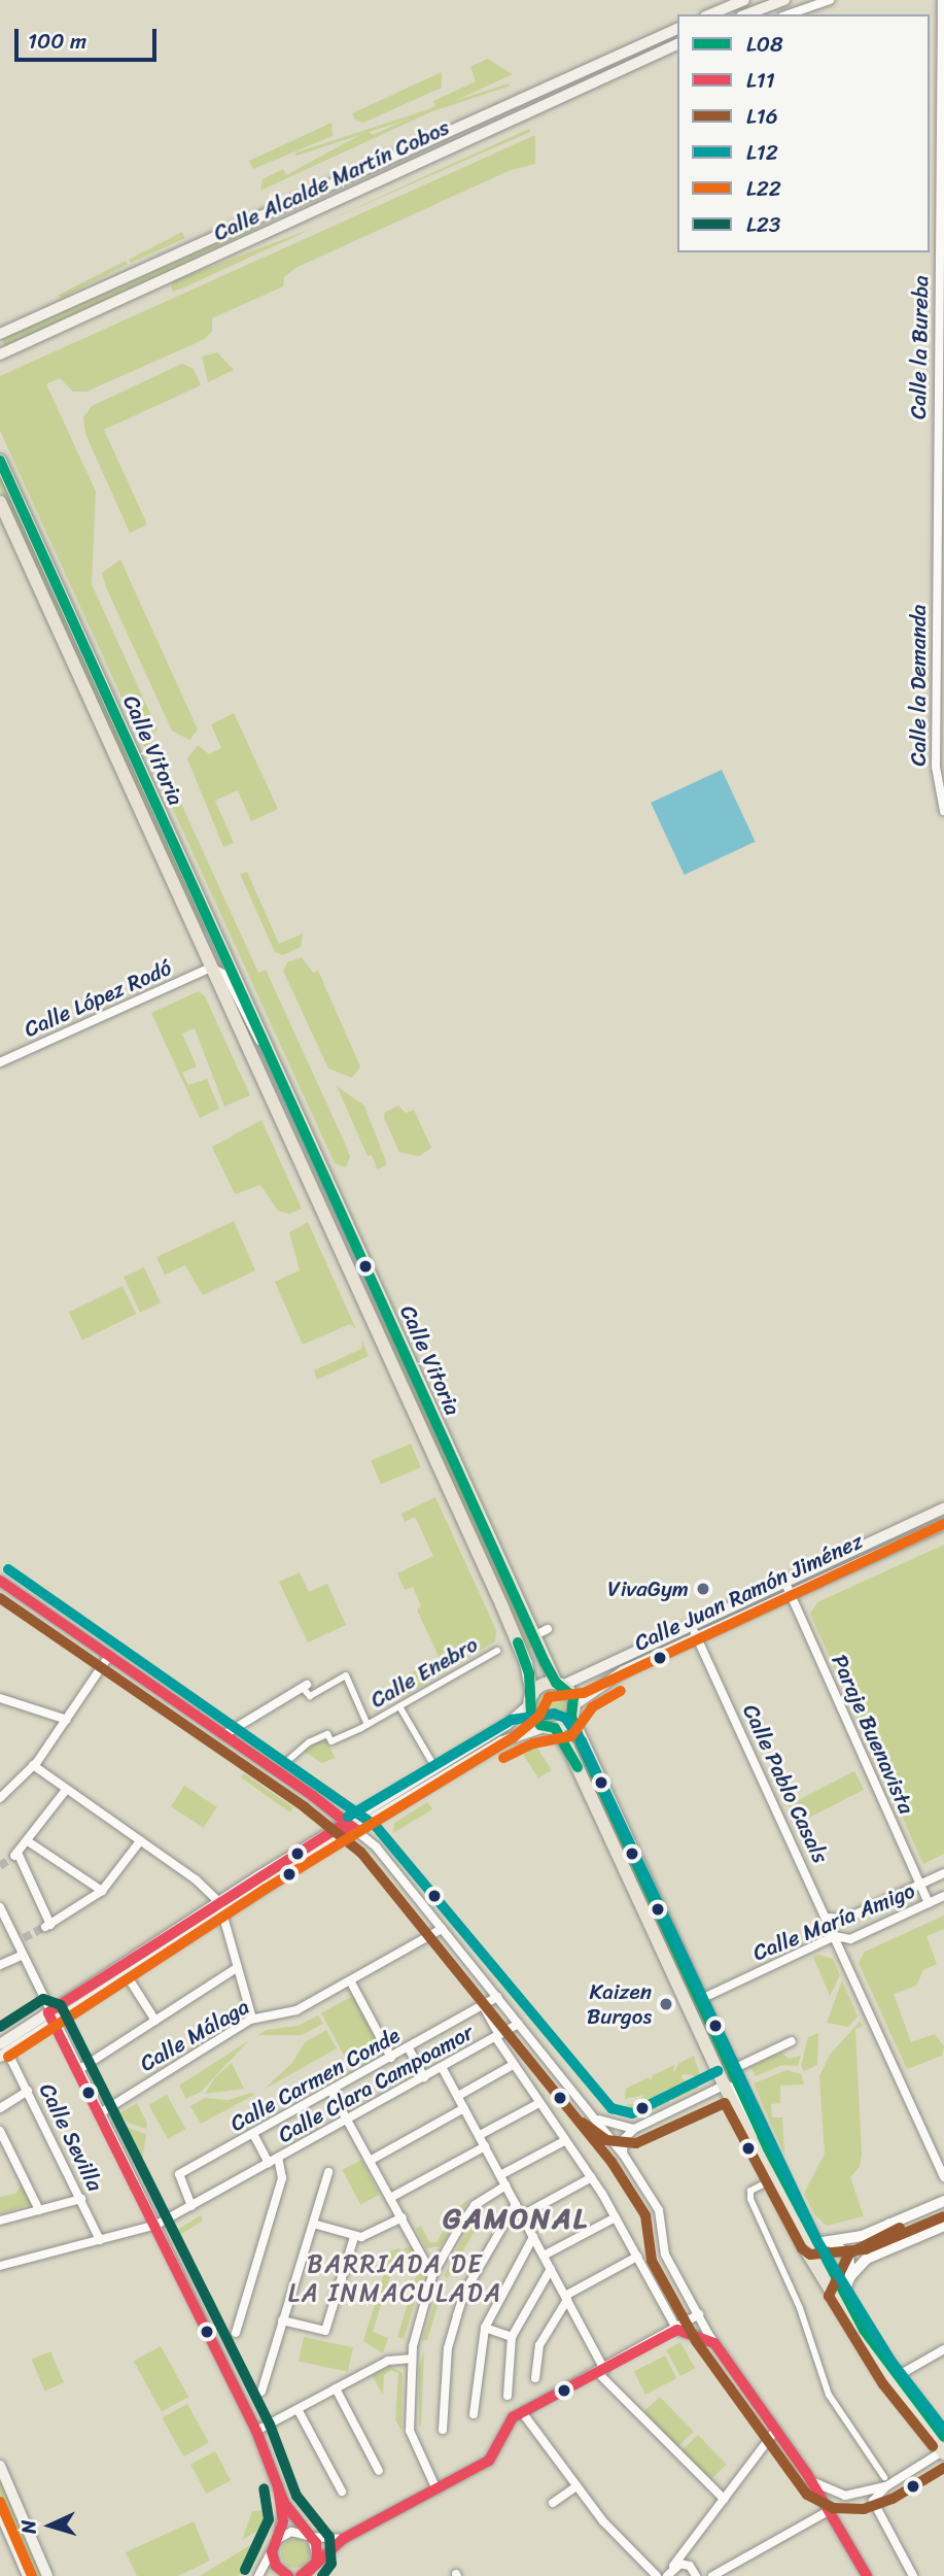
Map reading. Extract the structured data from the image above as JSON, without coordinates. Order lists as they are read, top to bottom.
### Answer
{
  "streets": {
    "highway": ["Calle Vitoria"],
    "main road": ["Calle Alcalde Martín Cobos", "Calle Juan Ramón Jiménez"],
    "street": [
      "Calle la Bureba",
      "Calle la Demanda",
      "Calle López Rodó",
      "Calle Enebro",
      "Paraje Buenavista",
      "Calle Pablo Casals",
      "Calle María Amigo",
      "Calle Málaga",
      "Calle Carmen Conde",
      "Calle Clara Campoamor",
      "Calle Sevilla"
    ]
  },
  "crossings": [
    ["Calle la Bureba", "Calle la Demanda"],
    ["Calle Vitoria", "Calle López Rodó"],
    ["Calle Vitoria", "Calle Juan Ramón Jiménez"],
    ["Calle Juan Ramón Jiménez", "Paraje Buenavista"],
    ["Calle Juan Ramón Jiménez", "Calle Pablo Casals"],
    ["Paraje Buenavista", "Calle María Amigo"],
    ["Calle Pablo Casals", "Calle María Amigo"],
    ["Calle Carmen Conde", "Calle Clara Campoamor"],
    ["Calle Clara Campoamor", "Calle Sevilla"]
  ],
  "districts": ["GAMONAL", "BARRIADA DE LA INMACULADA"],
  "places": ["VivaGym", "Kaizen Burgos"],
  "lines": [
    "transit line L08",
    "transit line L22",
    "transit line L12",
    "transit line L11",
    "transit line L16",
    "transit line L23"
  ],
  "legend": [
    "L08",
    "L11",
    "L16",
    "L12",
    "L22",
    "L23"
  ],
  "scale_bar": "100 m",
  "north": "left"
}
